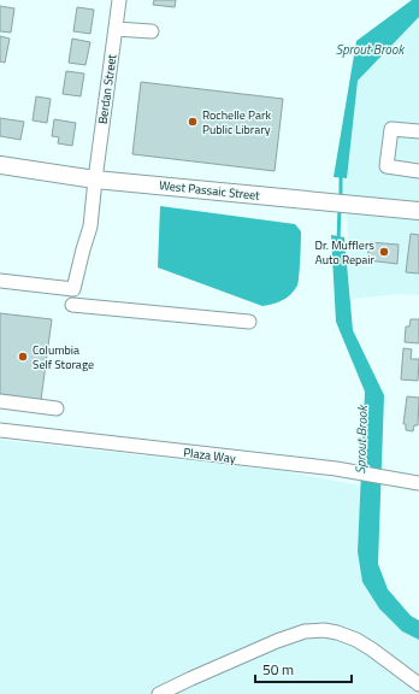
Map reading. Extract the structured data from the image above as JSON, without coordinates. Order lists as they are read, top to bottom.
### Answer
{
  "streets": {
    "main road": ["West Passaic Street"],
    "street": ["Berdan Street", "Plaza Way"]
  },
  "crossings": [
    ["Berdan Street", "West Passaic Street"]
  ],
  "water": ["Sprout Brook"],
  "places": ["Rochelle Park Public Library", "Dr. Mufflers Auto Repair", "Columbia Self Storage"],
  "scale_bar": "50 m"
}
